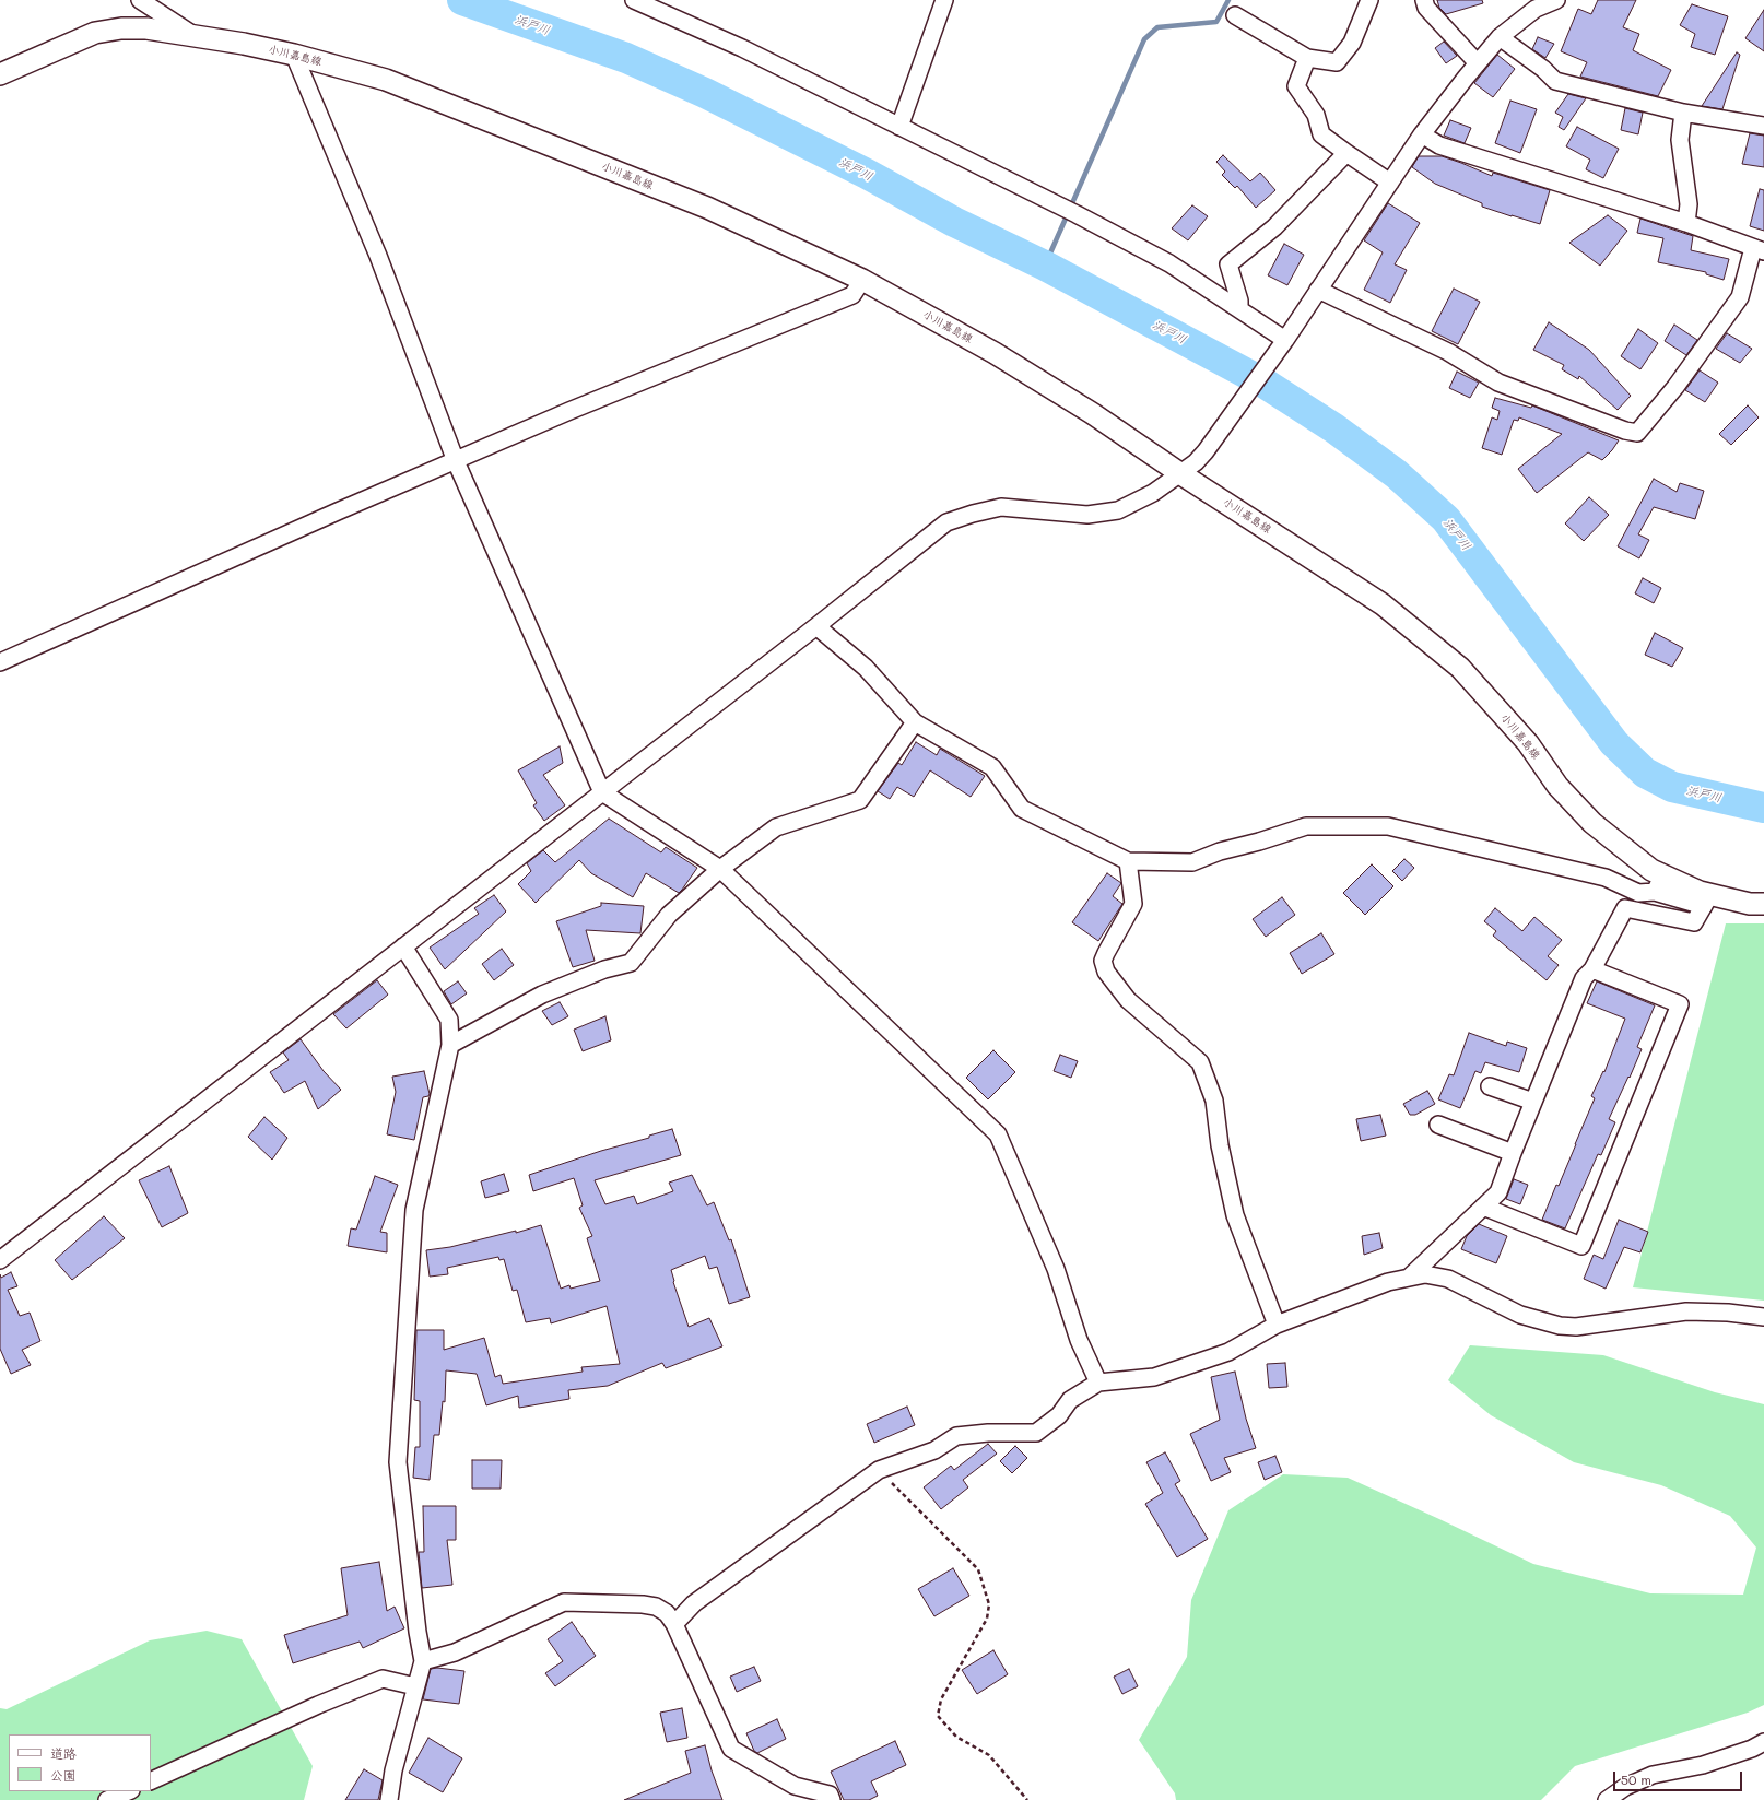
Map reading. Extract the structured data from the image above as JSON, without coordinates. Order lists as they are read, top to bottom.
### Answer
{
  "streets": {
    "main road": ["小川嘉島線"]
  },
  "water": ["浜戸川"],
  "legend": ["道路", "公園"],
  "scale_bar": "50 m"
}
